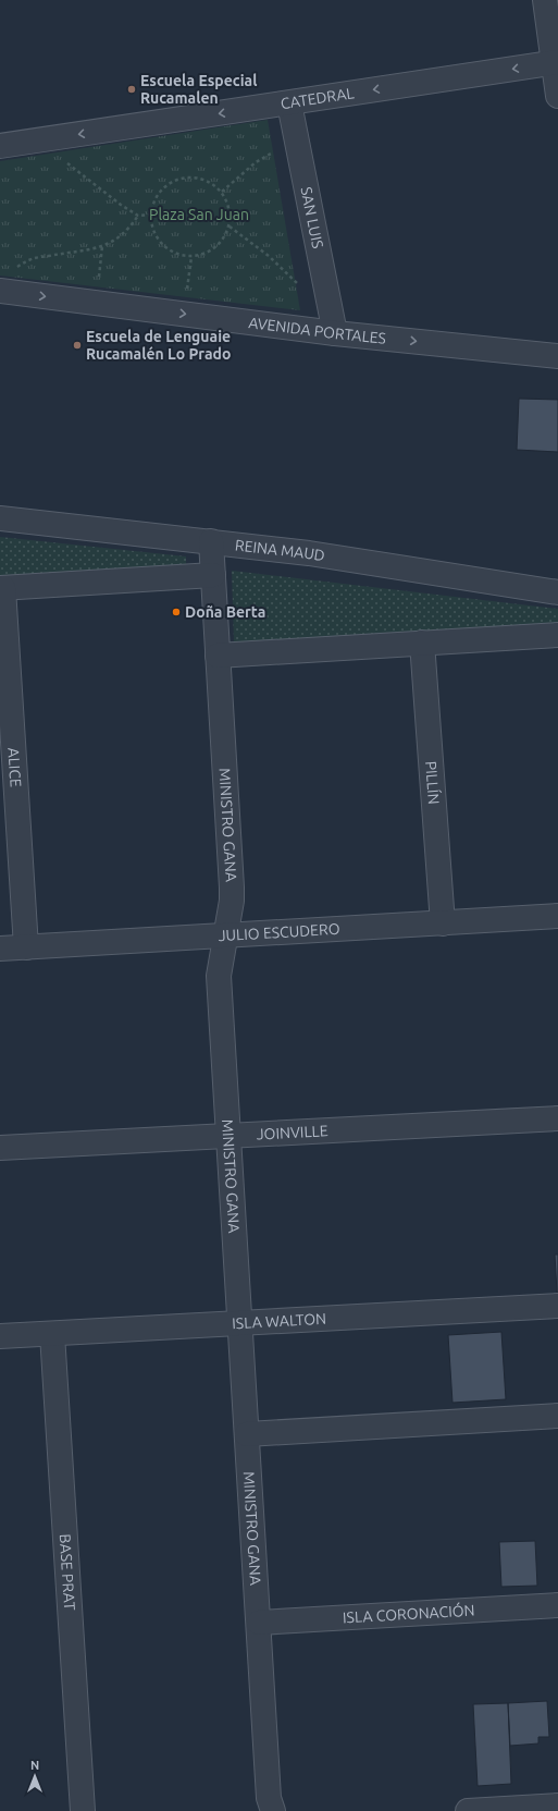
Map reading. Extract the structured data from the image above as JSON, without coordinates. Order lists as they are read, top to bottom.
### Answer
{
  "streets": {
    "street": [
      "CATEDRAL",
      "SAN LUIS",
      "AVENIDA PORTALES",
      "REINA MAUD",
      "ALICE",
      "PILLÍN",
      "MINISTRO GANA",
      "JULIO ESCUDERO",
      "JOINVILLE",
      "ISLA WALTON",
      "BASE PRAT",
      "ISLA CORONACIÓN"
    ]
  },
  "crossings": [
    ["CATEDRAL", "SAN LUIS"],
    ["SAN LUIS", "AVENIDA PORTALES"],
    ["REINA MAUD", "MINISTRO GANA"],
    ["ALICE", "JULIO ESCUDERO"],
    ["PILLÍN", "JULIO ESCUDERO"],
    ["MINISTRO GANA", "JULIO ESCUDERO"],
    ["MINISTRO GANA", "JOINVILLE"],
    ["MINISTRO GANA", "ISLA WALTON"],
    ["MINISTRO GANA", "ISLA CORONACIÓN"],
    ["ISLA WALTON", "BASE PRAT"]
  ],
  "one_way": ["CATEDRAL", "AVENIDA PORTALES"],
  "parks": ["Plaza San Juan"],
  "places": ["Escuela Especial Rucamalen", "Escuela de Lenguaie Rucamalén Lo Prado", "Doña Berta"],
  "north": "top"
}
